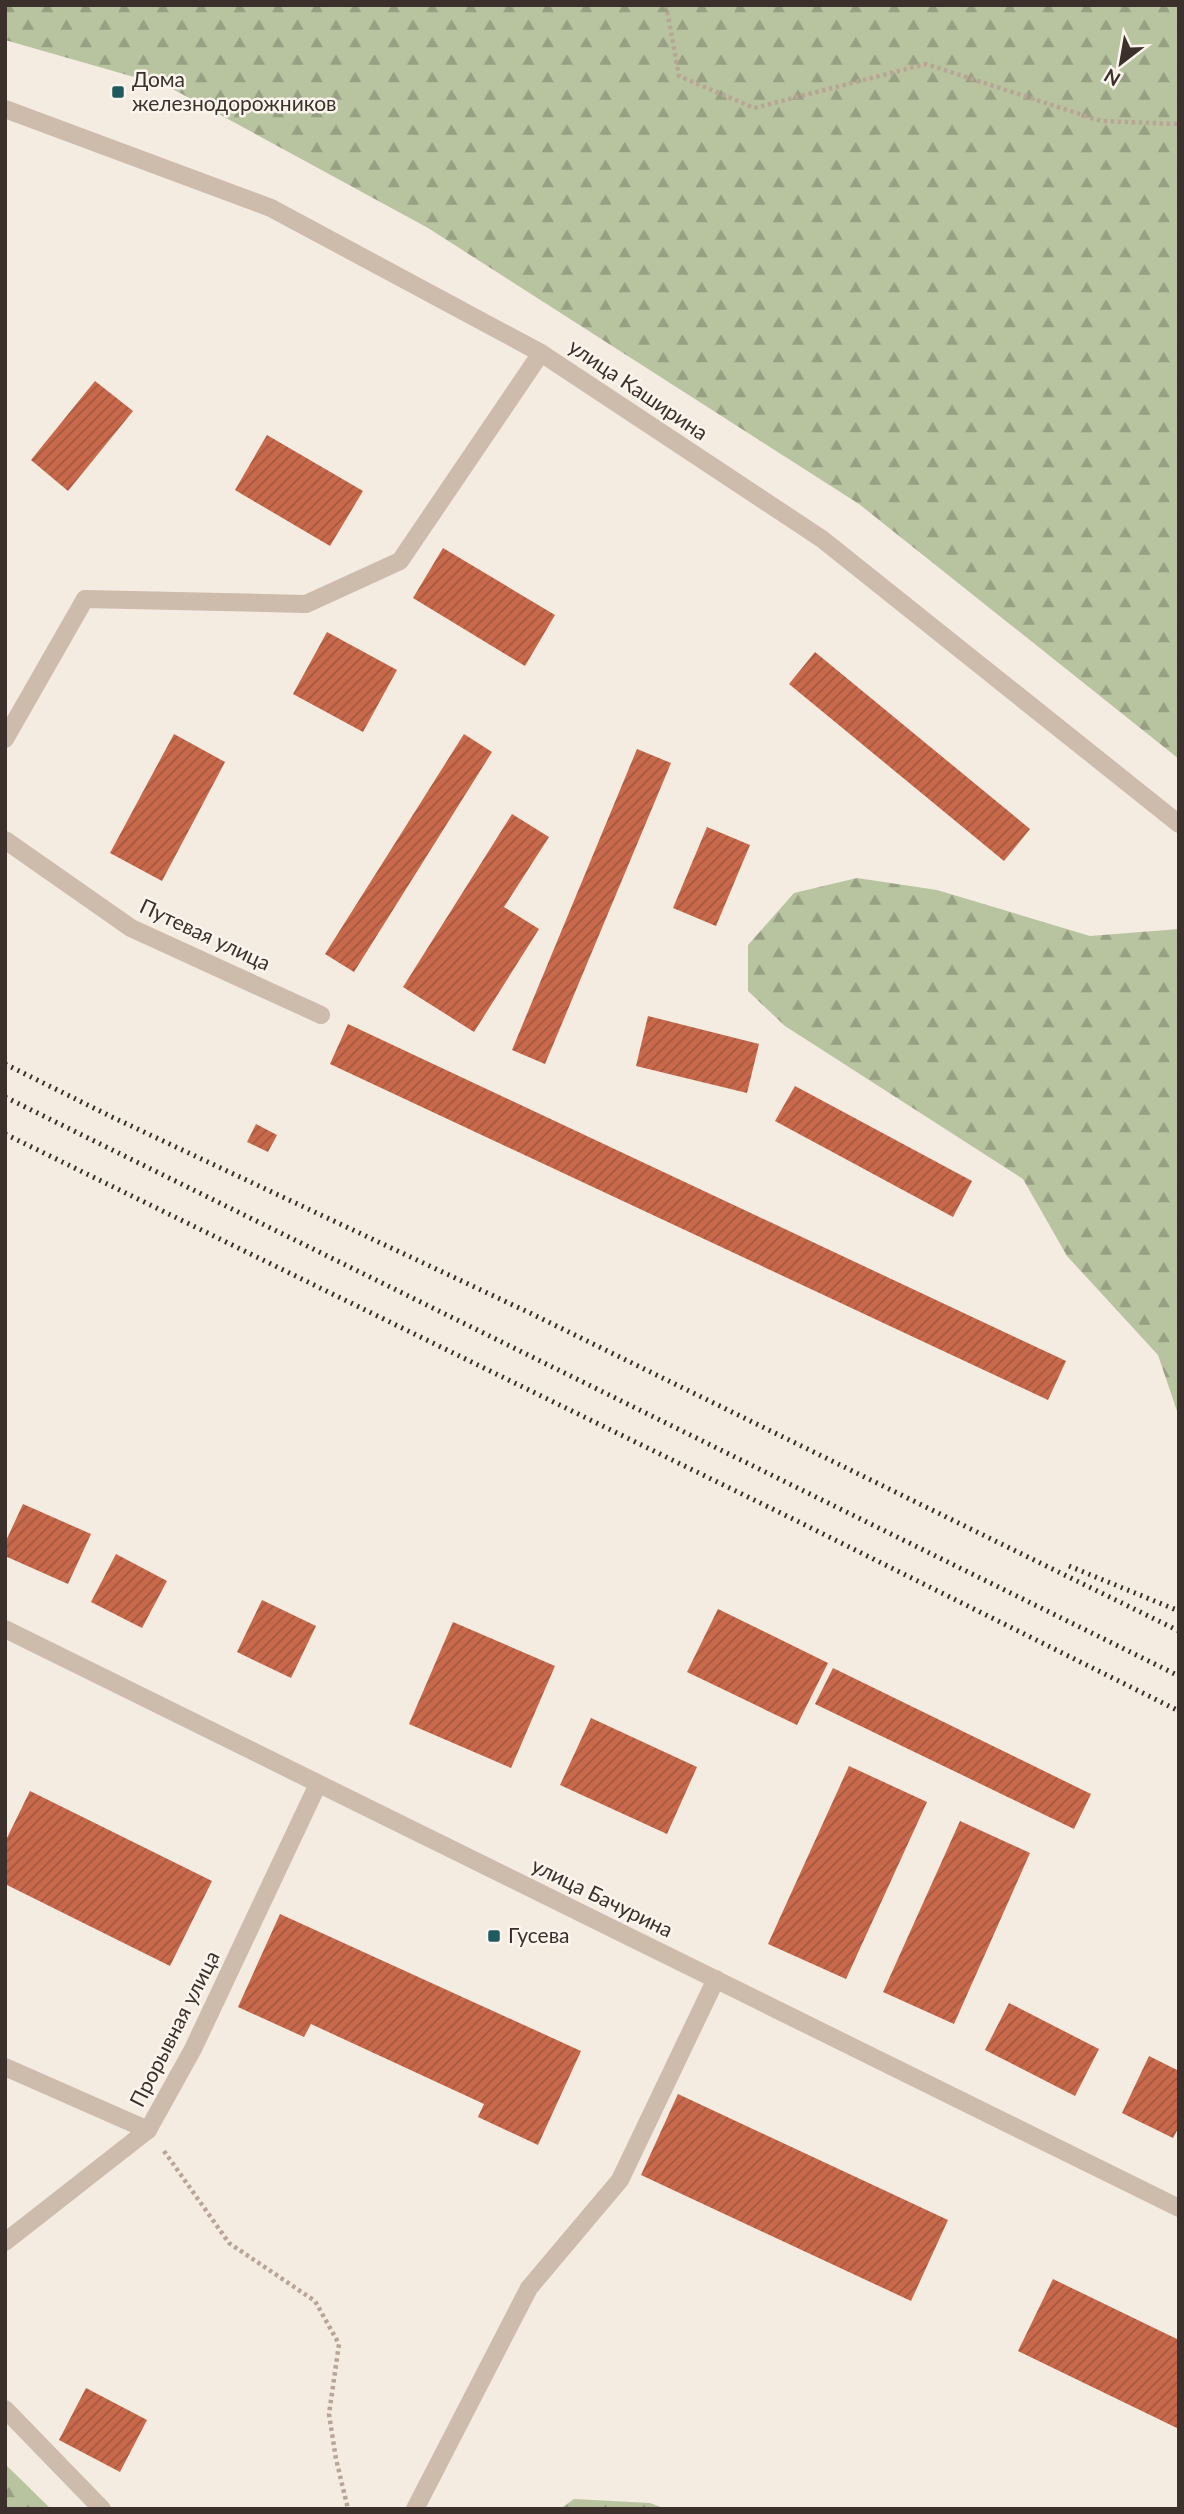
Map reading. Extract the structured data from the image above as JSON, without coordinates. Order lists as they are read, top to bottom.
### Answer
{
  "streets": {
    "street": [
      "улица Каширина",
      "Путевая улица",
      "улица Бачурина",
      "Прорывная улица"
    ]
  },
  "crossings": [
    ["улица Бачурина", "Прорывная улица"]
  ],
  "places": {
    "transit": ["Дома железнодорожников", "Гусева"]
  },
  "north": "bottom left"
}
